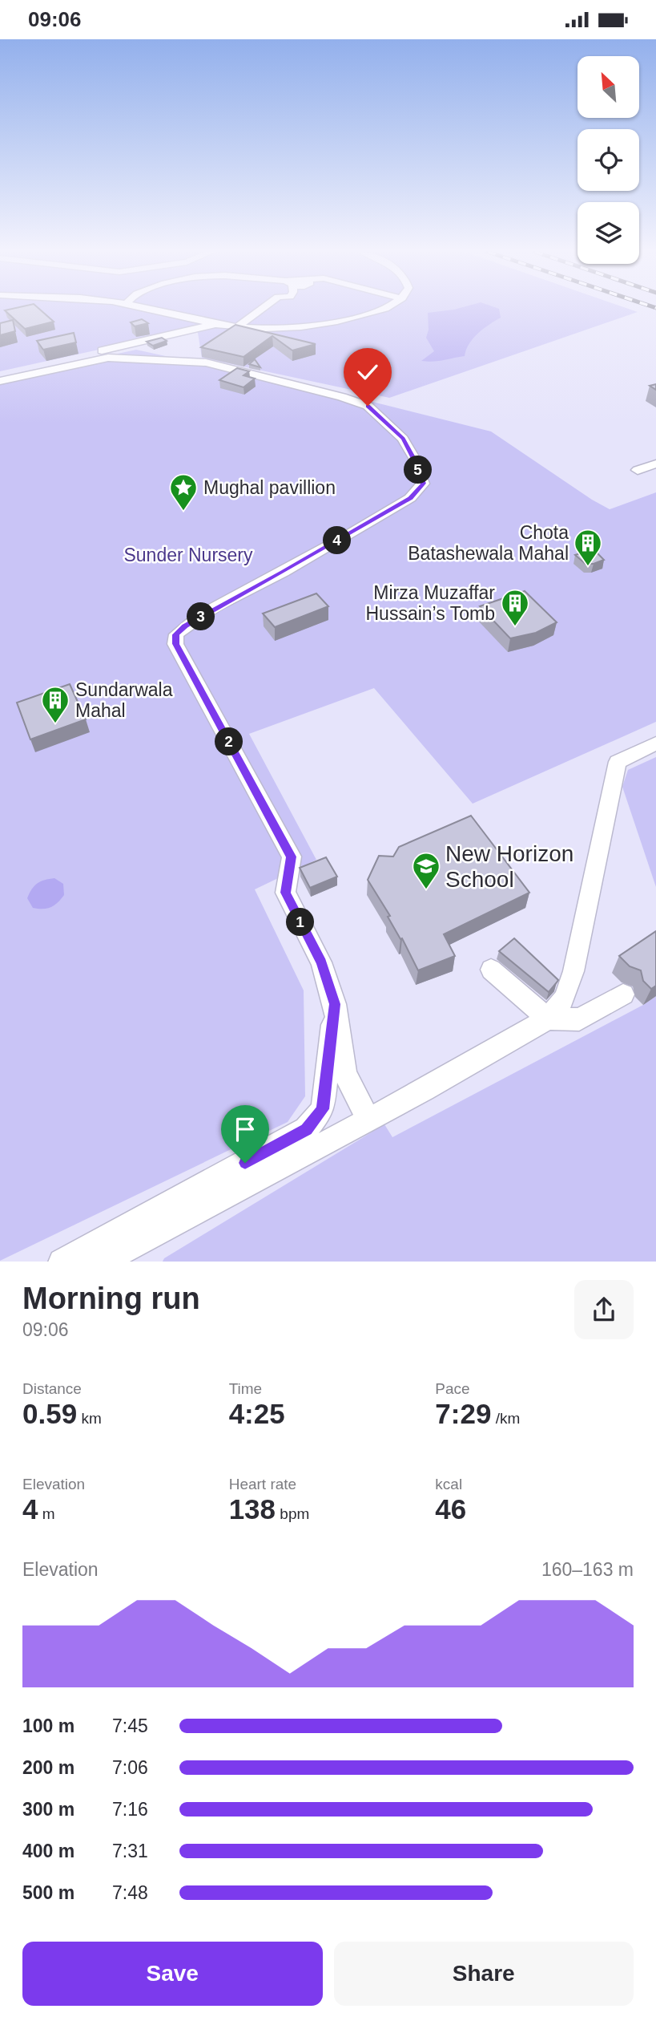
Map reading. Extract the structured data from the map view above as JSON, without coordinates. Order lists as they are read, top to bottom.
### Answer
{
  "parks": ["Sunder Nursery"],
  "places": {
    "place": ["Mughal pavillion"],
    "building": ["Chota Batashewala Mahal", "Mirza Muzaffar Hussain’s Tomb", "Sundarwala Mahal"],
    "school or university": ["New Horizon School"]
  },
  "north": "top left",
  "page": {
    "status": "09:06",
    "pins": [
      "5",
      "4",
      "3",
      "2",
      "1"
    ],
    "heading": ["Morning run", "09:06"],
    "stats": [
      ["Distance", "0.59 km"],
      ["Time", "4:25"],
      ["Pace", "7:29 /km"],
      ["Elevation", "4 m"],
      ["Heart rate", "138 bpm"],
      ["kcal", "46"]
    ],
    "chart": ["Elevation", "160–163 m"],
    "list": [
      {
        "name": "100 m",
        "note": "7:45"
      },
      {
        "name": "200 m",
        "note": "7:06"
      },
      {
        "name": "300 m",
        "note": "7:16"
      },
      {
        "name": "400 m",
        "note": "7:31"
      },
      {
        "name": "500 m",
        "note": "7:48"
      }
    ],
    "buttons": ["Save", "Share"]
  }
}
